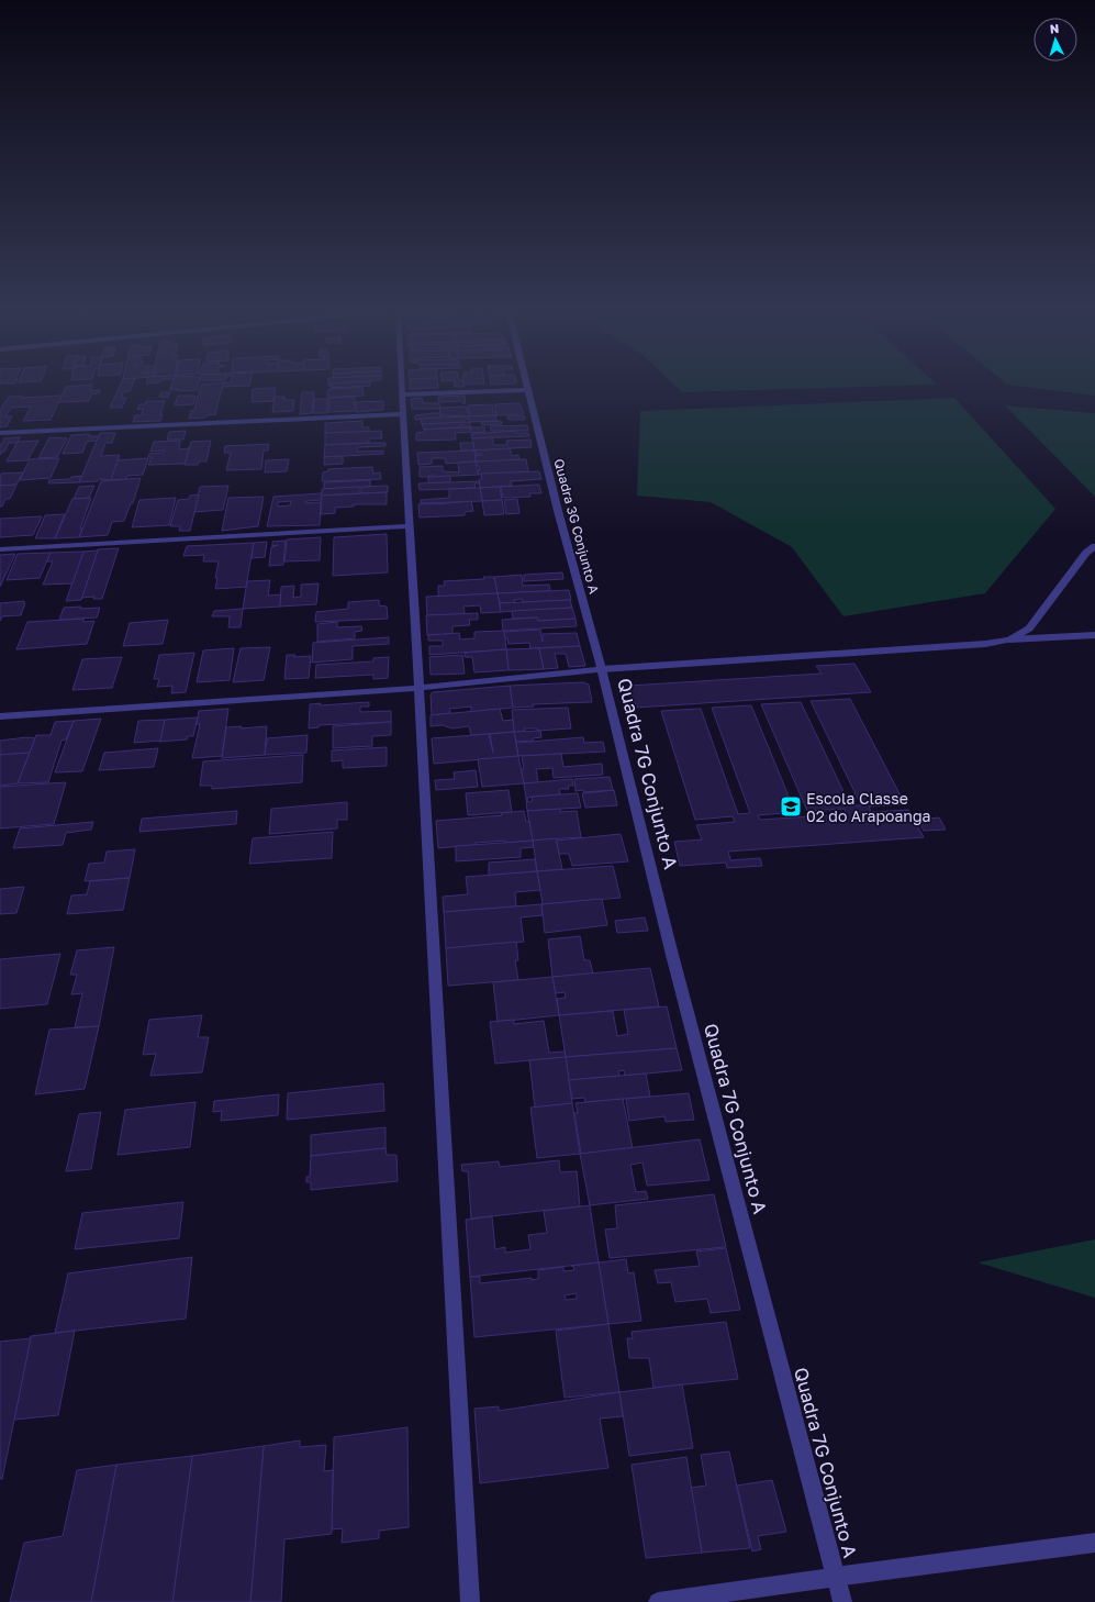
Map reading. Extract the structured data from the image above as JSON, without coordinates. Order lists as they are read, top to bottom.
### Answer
{
  "streets": {
    "street": ["Quadra 3G Conjunto A", "Quadra 7G Conjunto A"]
  },
  "crossings": [
    ["Quadra 3G Conjunto A", "Quadra 7G Conjunto A"]
  ],
  "places": {
    "school or university": ["Escola Classe 02 do Arapoanga"]
  },
  "north": "top"
}
